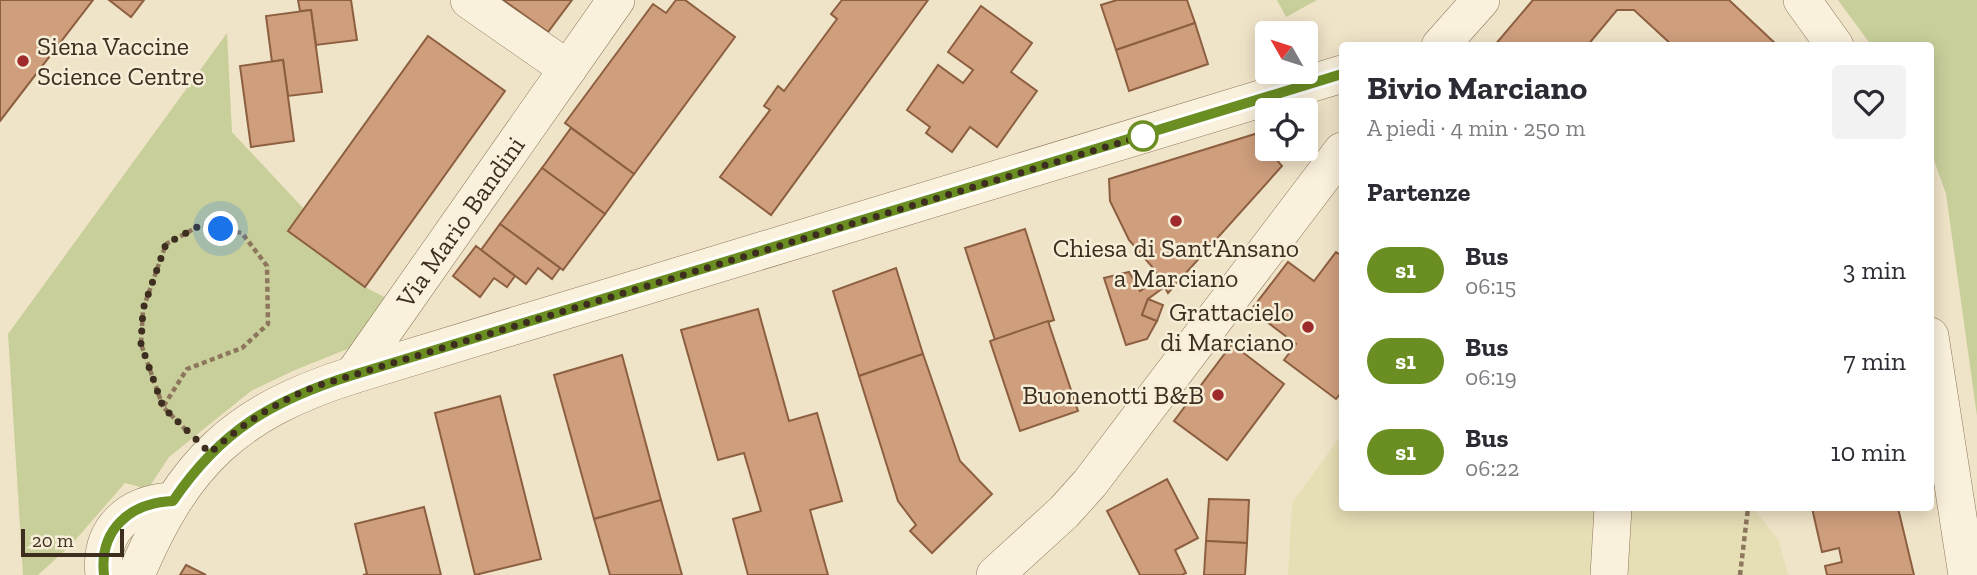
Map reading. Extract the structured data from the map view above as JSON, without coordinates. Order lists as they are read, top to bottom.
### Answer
{
  "streets": {
    "street": ["Via Mario Bandini"]
  },
  "places": [
    "Siena Vaccine Science Centre",
    "Chiesa di Sant'Ansano a Marciano",
    "Grattacielo di Marciano",
    "Buonenotti B&B"
  ],
  "lines": ["bus line s1"],
  "scale_bar": "20 m",
  "north": "top left",
  "page": {
    "heading": [
      ["Bivio Marciano", "A piedi · 4 min · 250 m"],
      "Partenze"
    ],
    "list": [
      {
        "mark": "s1",
        "name": "Bus",
        "note": "06:15",
        "value": "3 min"
      },
      {
        "mark": "s1",
        "name": "Bus",
        "note": "06:19",
        "value": "7 min"
      },
      {
        "mark": "s1",
        "name": "Bus",
        "note": "06:22",
        "value": "10 min"
      }
    ],
    "scale": "20 m"
  }
}
